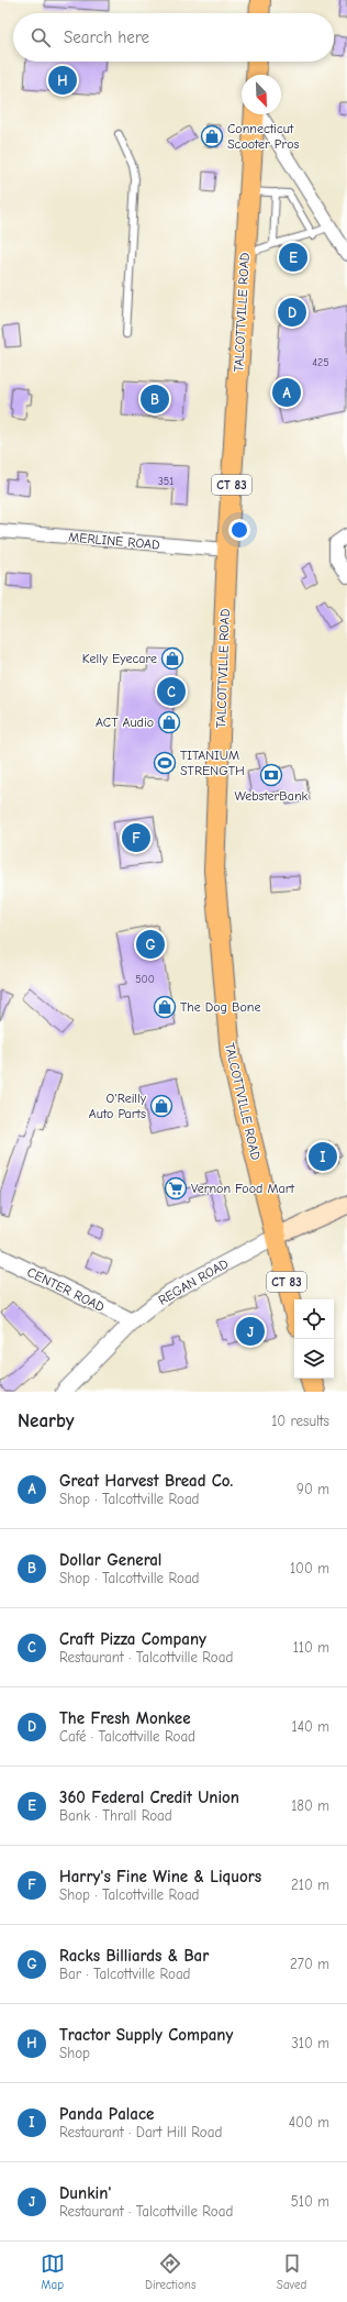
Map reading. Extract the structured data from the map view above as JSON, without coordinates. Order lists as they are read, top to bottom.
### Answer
{
  "streets": {
    "main road": ["TALCOTTVILLE ROAD", "CT 83"],
    "street": ["MERLINE ROAD", "REGAN ROAD", "CENTER ROAD"]
  },
  "crossings": [
    ["TALCOTTVILLE ROAD", "MERLINE ROAD"],
    ["TALCOTTVILLE ROAD", "REGAN ROAD"],
    ["REGAN ROAD", "CENTER ROAD"]
  ],
  "places": {
    "shop": [
      "Connecticut Scooter Pros",
      "Kelly Eyecare",
      "ACT Audio",
      "The Dog Bone",
      "O'Reilly Auto Parts"
    ],
    "sports": ["TITANIUM STRENGTH"],
    "bank": ["WebsterBank"],
    "supermarket": ["Vernon Food Mart"]
  },
  "house_numbers": ["425", "351", "500"],
  "north": "bottom right",
  "page": {
    "search": "Search here",
    "pins": [
      "H",
      "E",
      "D",
      "A",
      "B",
      "C",
      "F",
      "G",
      "I",
      "J"
    ],
    "heading": ["Nearby", "10 results"],
    "list": [
      {
        "mark": "A",
        "name": "Great Harvest Bread Co.",
        "note": "Shop · Talcottville Road",
        "value": "90 m"
      },
      {
        "mark": "B",
        "name": "Dollar General",
        "note": "Shop · Talcottville Road",
        "value": "100 m"
      },
      {
        "mark": "C",
        "name": "Craft Pizza Company",
        "note": "Restaurant · Talcottville Road",
        "value": "110 m"
      },
      {
        "mark": "D",
        "name": "The Fresh Monkee",
        "note": "Café · Talcottville Road",
        "value": "140 m"
      },
      {
        "mark": "E",
        "name": "360 Federal Credit Union",
        "note": "Bank · Thrall Road",
        "value": "180 m"
      },
      {
        "mark": "F",
        "name": "Harry's Fine Wine & Liquors",
        "note": "Shop · Talcottville Road",
        "value": "210 m"
      },
      {
        "mark": "G",
        "name": "Racks Billiards & Bar",
        "note": "Bar · Talcottville Road",
        "value": "270 m"
      },
      {
        "mark": "H",
        "name": "Tractor Supply Company",
        "note": "Shop",
        "value": "310 m"
      },
      {
        "mark": "I",
        "name": "Panda Palace",
        "note": "Restaurant · Dart Hill Road",
        "value": "400 m"
      },
      {
        "mark": "J",
        "name": "Dunkin'",
        "note": "Restaurant · Talcottville Road",
        "value": "510 m"
      }
    ],
    "nav": ["Map", "Directions", "Saved"]
  }
}
